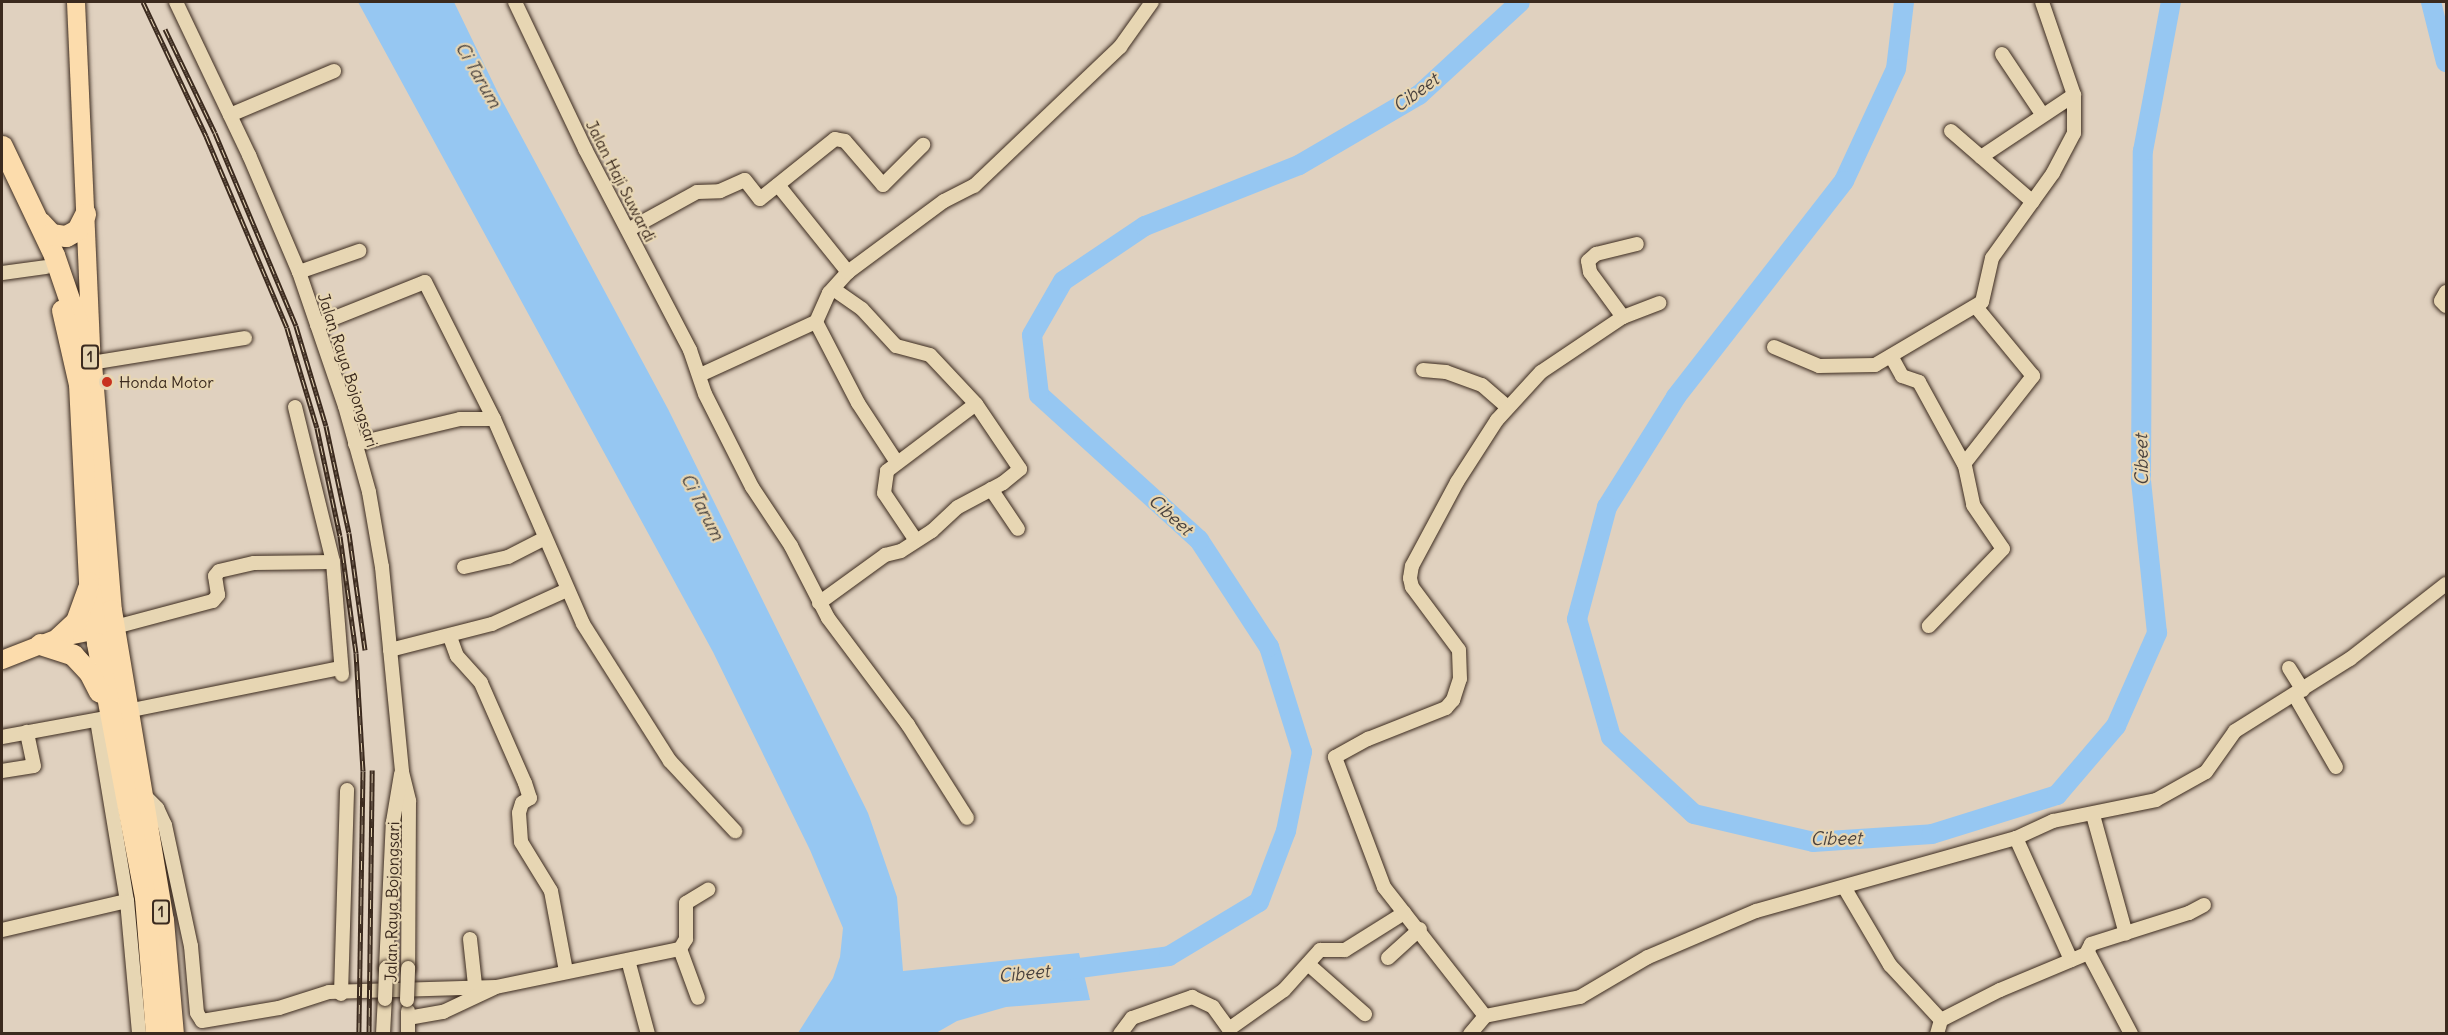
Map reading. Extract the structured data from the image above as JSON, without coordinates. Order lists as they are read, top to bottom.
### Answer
{
  "streets": {
    "highway": ["1"],
    "street": ["Jalan Haji Suwardi", "Jalan Raya Bojongsari"]
  },
  "water": ["Ci Tarum", "Cibeet"],
  "places": ["Honda Motor"]
}
